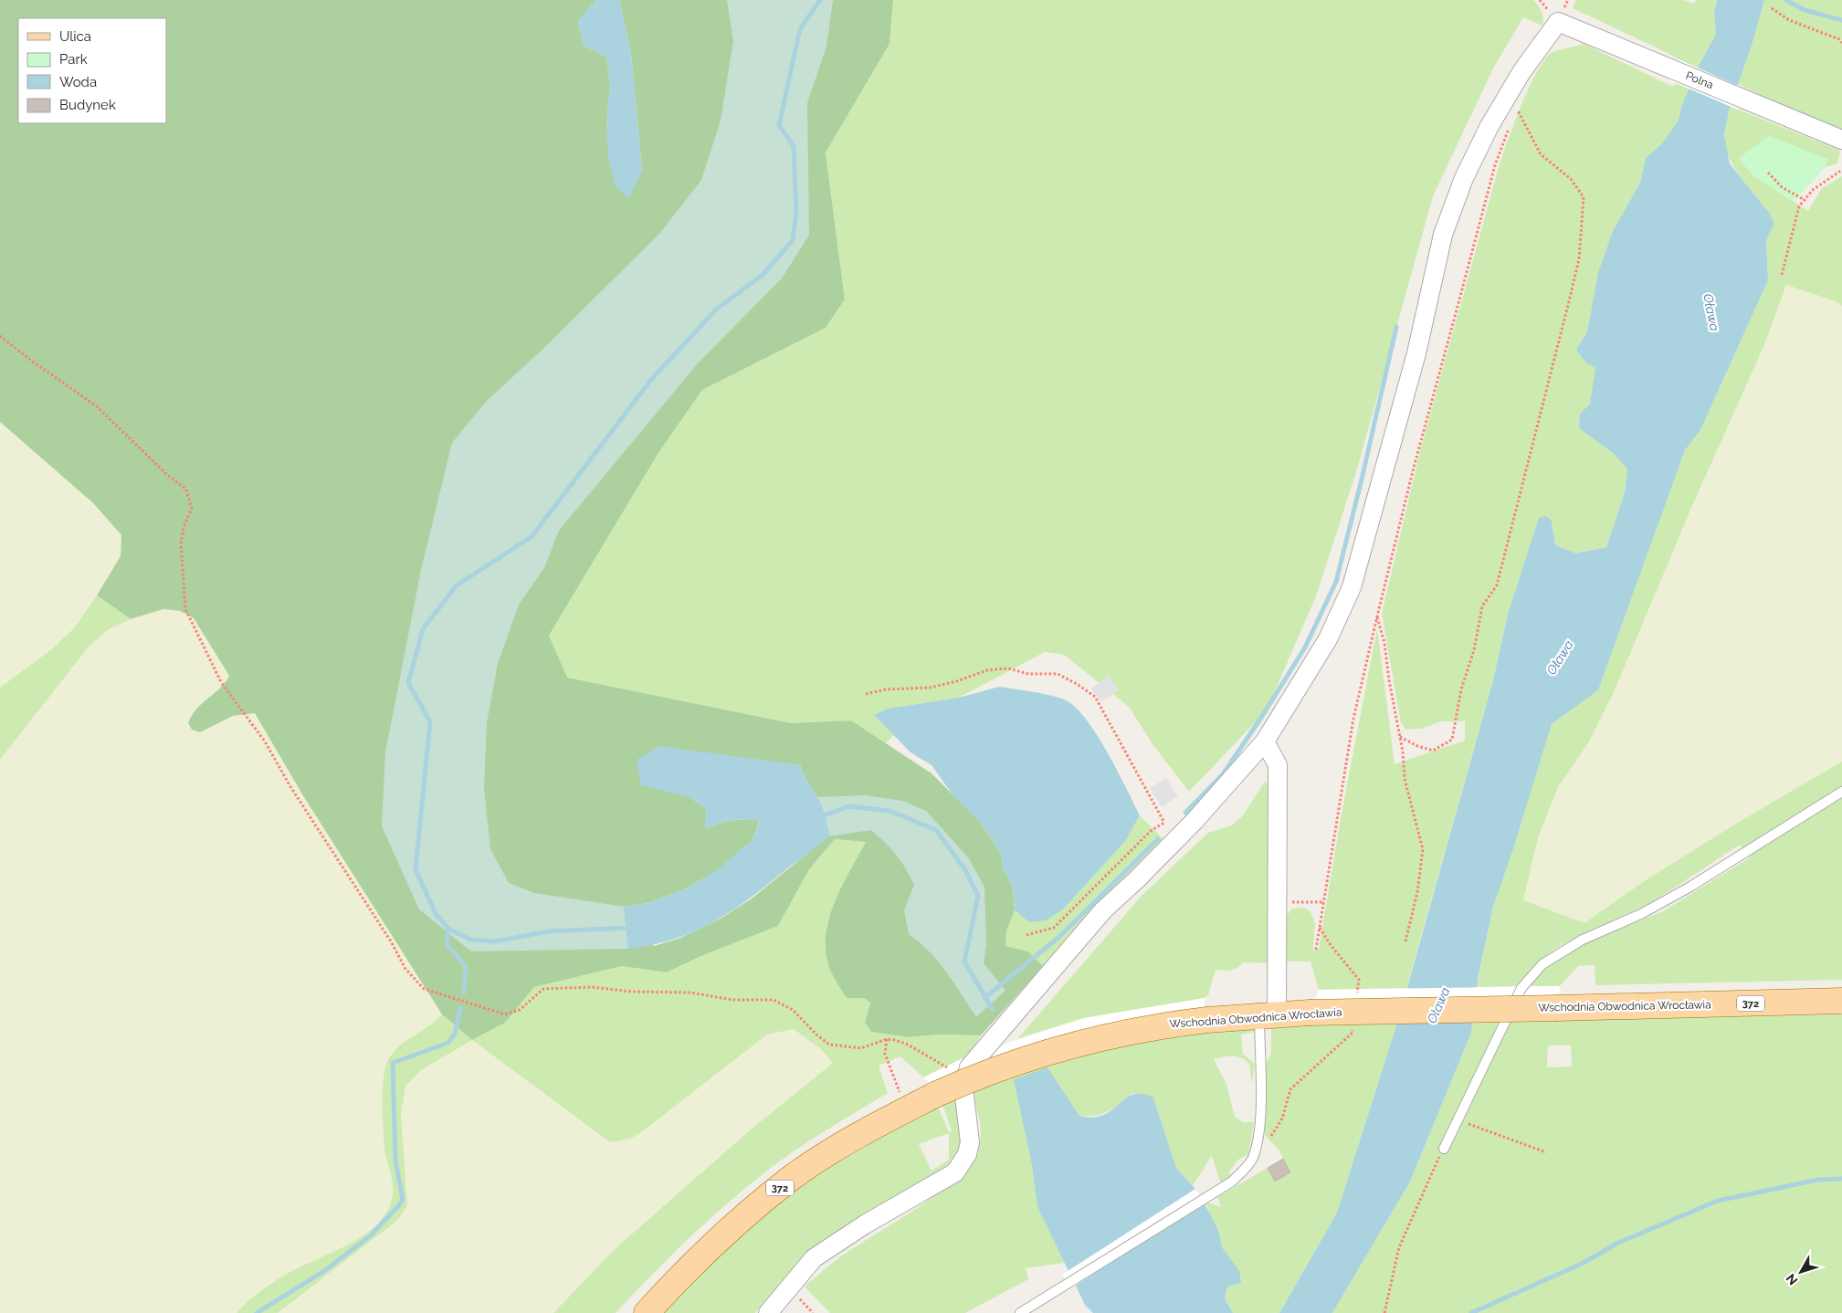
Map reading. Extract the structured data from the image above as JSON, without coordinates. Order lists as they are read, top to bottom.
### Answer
{
  "streets": {
    "main road": ["372", "Wschodnia Obwodnica Wrocławia"],
    "street": ["Polna"]
  },
  "water": ["Oława"],
  "legend": [
    "Ulica",
    "Park",
    "Woda",
    "Budynek"
  ],
  "north": "bottom left"
}
